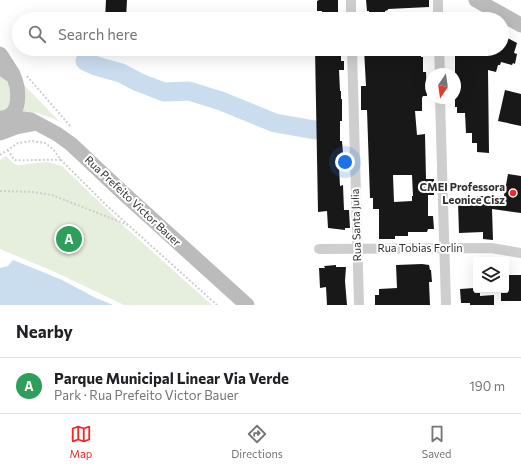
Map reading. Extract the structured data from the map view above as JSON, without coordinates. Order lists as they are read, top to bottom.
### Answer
{
  "streets": {
    "main road": ["Rua Prefeito Victor Bauer"],
    "street": ["Rua Santa Julia", "Rua Tobias Forlin"]
  },
  "crossings": [
    ["Rua Santa Julia", "Rua Tobias Forlin"]
  ],
  "places": ["CMEI Professora Leonice Cisz"],
  "north": "bottom",
  "page": {
    "search": "Search here",
    "pins": "A",
    "heading": "Nearby",
    "list": [
      {
        "mark": "A",
        "name": "Parque Municipal Linear Via Verde",
        "note": "Park · Rua Prefeito Victor Bauer",
        "value": "190 m"
      }
    ],
    "nav": ["Map", "Directions", "Saved"]
  }
}
